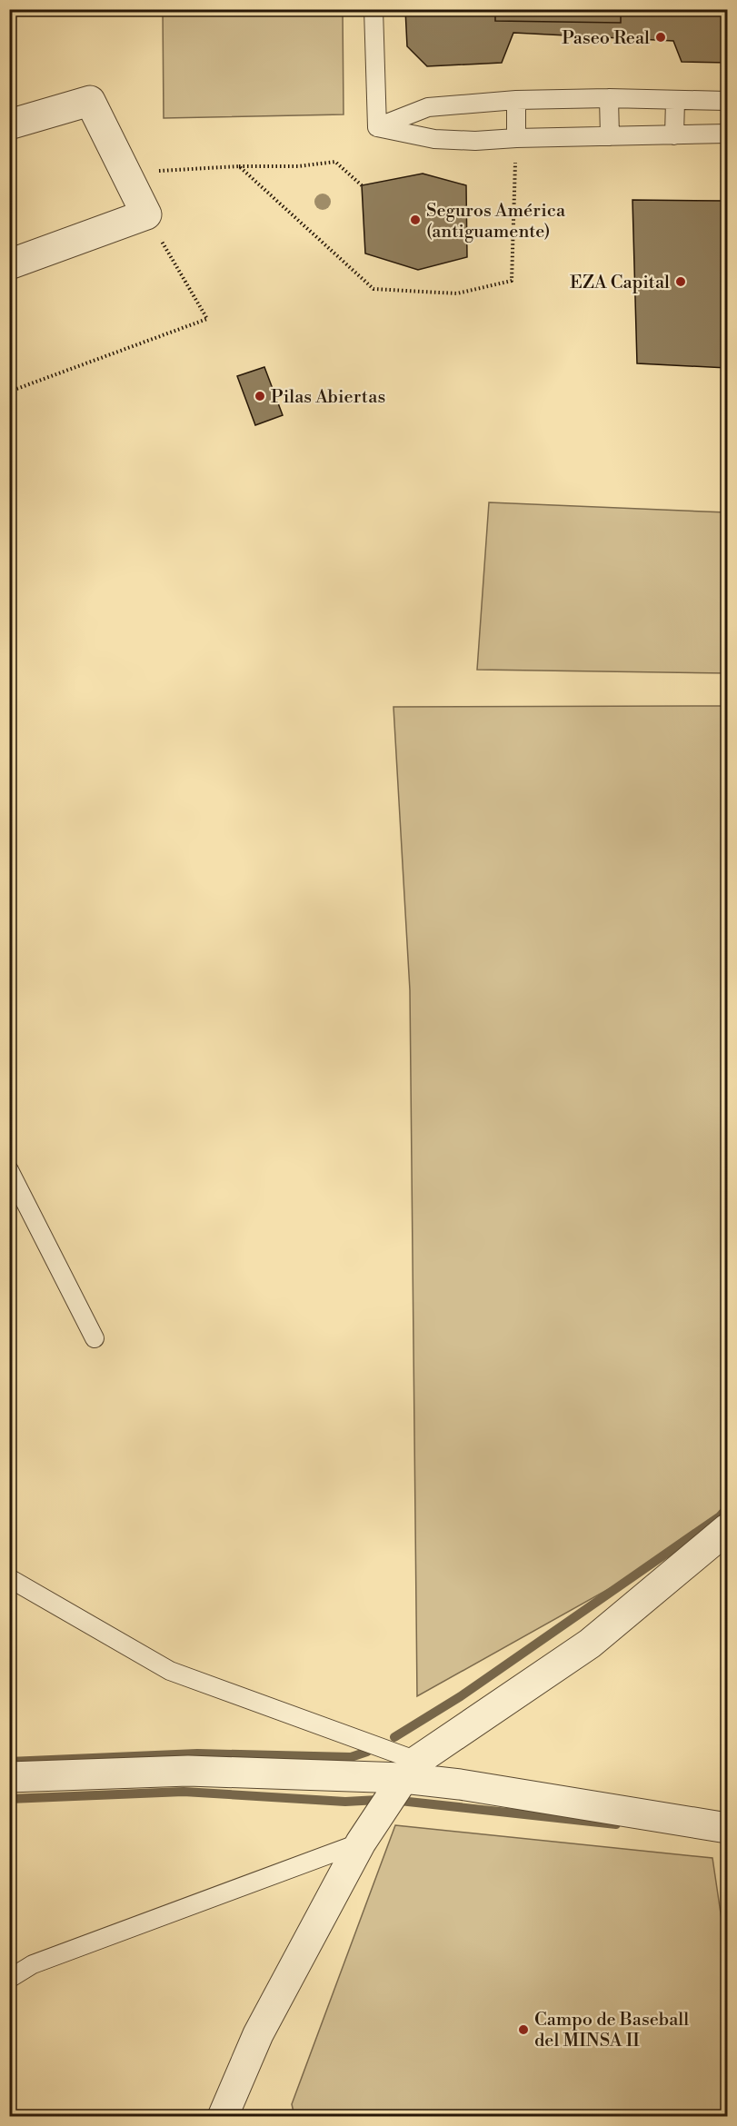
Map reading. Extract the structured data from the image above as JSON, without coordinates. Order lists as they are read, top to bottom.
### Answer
{
  "places": [
    "Paseo Real",
    "Seguros América (antiguamente)",
    "EZA Capital",
    "Pilas Abiertas",
    "Campo de Baseball del MINSA II"
  ]
}
